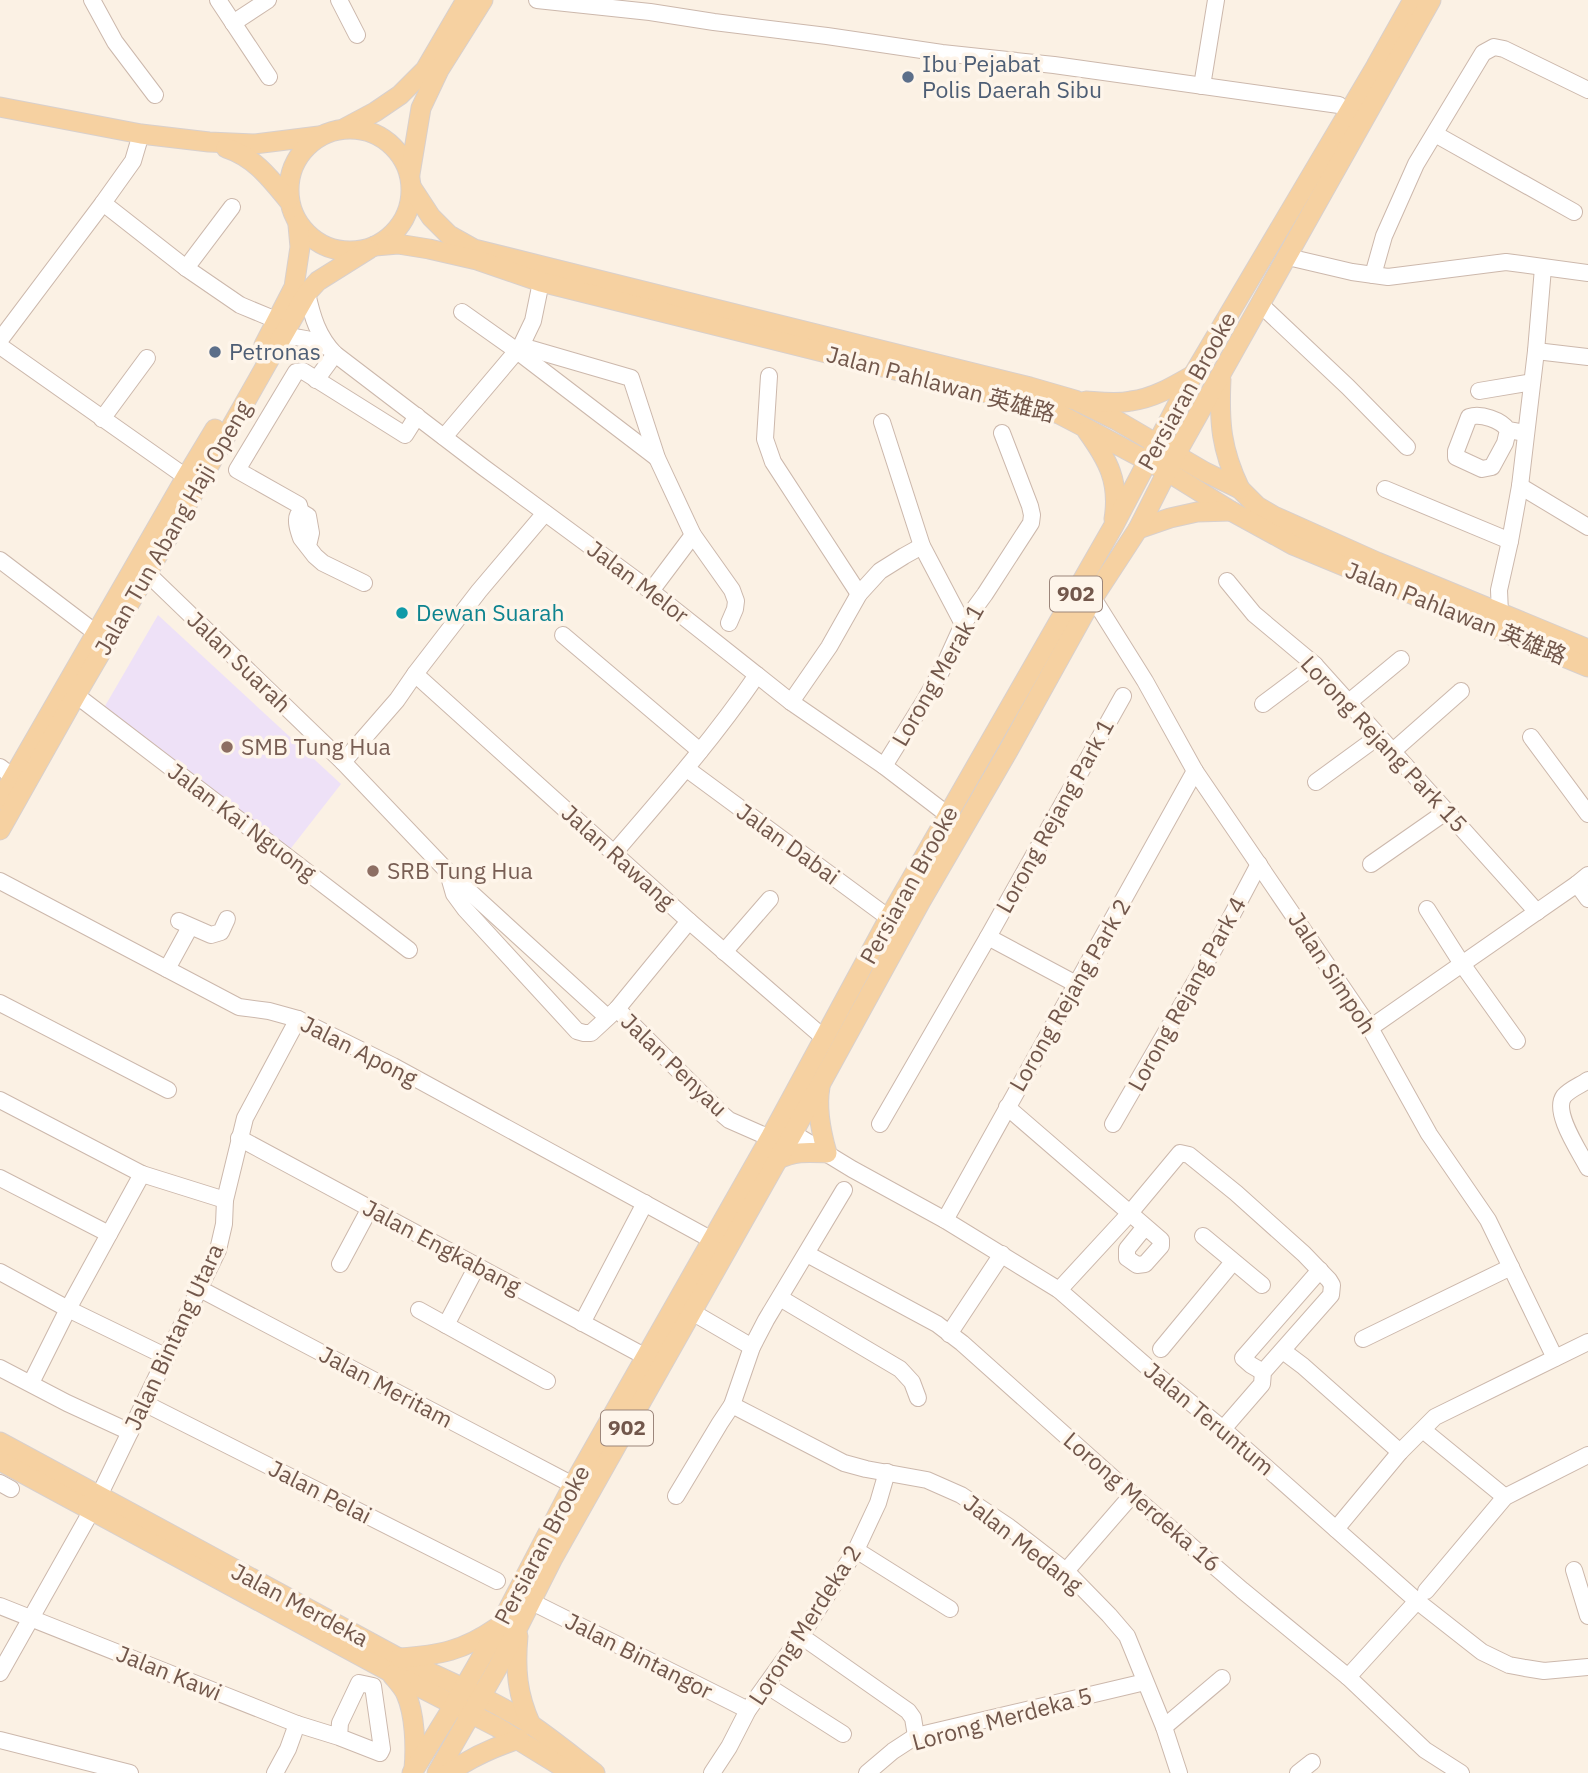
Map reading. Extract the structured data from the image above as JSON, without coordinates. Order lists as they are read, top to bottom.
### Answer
{
  "streets": {
    "main road": [
      "Jalan Pahlawan 英雄路",
      "Persiaran Brooke",
      "Jalan Tun Abang Haji Openg",
      "902",
      "Jalan Merdeka"
    ],
    "street": [
      "Jalan Melor",
      "Jalan Suarah",
      "Lorong Merak 1",
      "Lorong Rejang Park 15",
      "Lorong Rejang Park 1",
      "Jalan Kai Nguong",
      "Jalan Dabai",
      "Jalan Rawang",
      "Jalan Simpoh",
      "Lorong Rejang Park 4",
      "Lorong Rejang Park 2",
      "Jalan Apong",
      "Jalan Penyau",
      "Jalan Engkabang",
      "Jalan Bintang Utara",
      "Jalan Meritam",
      "Jalan Teruntum",
      "Jalan Pelai",
      "Lorong Merdeka 16",
      "Jalan Medang",
      "Lorong Merdeka 2",
      "Jalan Bintangor",
      "Jalan Kawi",
      "Lorong Merdeka 5"
    ]
  },
  "crossings": [
    ["Jalan Pahlawan 英雄路", "Persiaran Brooke"],
    ["Jalan Pahlawan 英雄路", "Jalan Tun Abang Haji Openg"],
    ["Persiaran Brooke", "Jalan Melor"],
    ["Persiaran Brooke", "Jalan Dabai"],
    ["Persiaran Brooke", "Jalan Rawang"],
    ["Persiaran Brooke", "Jalan Simpoh"],
    ["Persiaran Brooke", "Jalan Apong"],
    ["Persiaran Brooke", "Jalan Penyau"],
    ["Persiaran Brooke", "Jalan Engkabang"],
    ["Persiaran Brooke", "Jalan Meritam"],
    ["Persiaran Brooke", "Jalan Merdeka"],
    ["Persiaran Brooke", "Jalan Bintangor"],
    ["Jalan Tun Abang Haji Openg", "Jalan Melor"],
    ["Jalan Tun Abang Haji Openg", "Jalan Suarah"],
    ["Jalan Tun Abang Haji Openg", "Jalan Kai Nguong"],
    ["Jalan Melor", "Lorong Merak 1"],
    ["Jalan Suarah", "Jalan Rawang"],
    ["Jalan Suarah", "Jalan Penyau"],
    ["Lorong Rejang Park 1", "Lorong Rejang Park 2"],
    ["Jalan Simpoh", "Lorong Rejang Park 4"],
    ["Jalan Simpoh", "Lorong Rejang Park 2"],
    ["Lorong Rejang Park 2", "Jalan Teruntum"],
    ["Jalan Apong", "Jalan Bintang Utara"],
    ["Jalan Penyau", "Jalan Teruntum"],
    ["Jalan Engkabang", "Jalan Bintang Utara"],
    ["Jalan Bintang Utara", "Jalan Meritam"],
    ["Jalan Bintang Utara", "Jalan Pelai"],
    ["Jalan Bintang Utara", "Jalan Merdeka"],
    ["Jalan Bintang Utara", "Jalan Kawi"],
    ["Jalan Medang", "Lorong Merdeka 2"],
    ["Jalan Medang", "Lorong Merdeka 5"],
    ["Lorong Merdeka 2", "Jalan Bintangor"]
  ],
  "places": [
    "Ibu Pejabat Polis Daerah Sibu",
    "Petronas",
    "Dewan Suarah",
    "SMB Tung Hua",
    "SRB Tung Hua"
  ]
}
